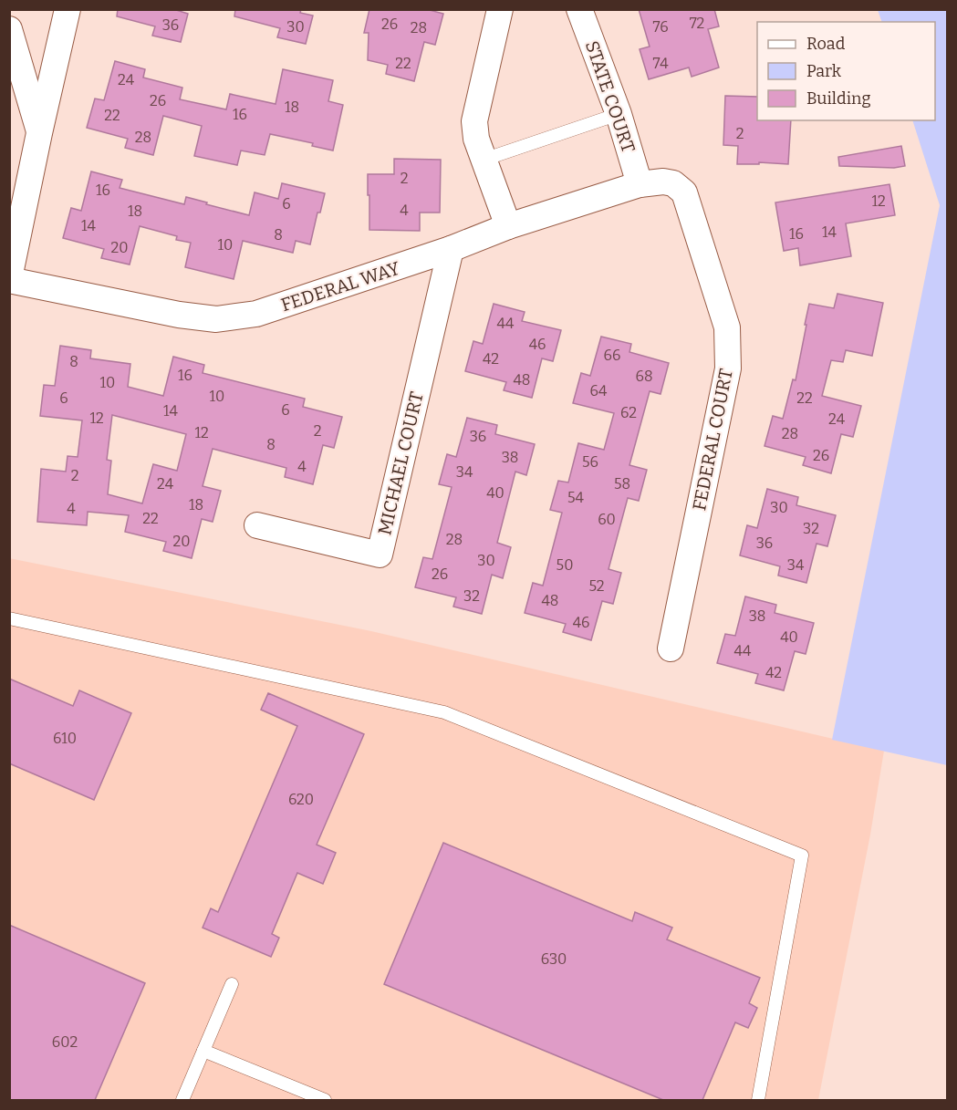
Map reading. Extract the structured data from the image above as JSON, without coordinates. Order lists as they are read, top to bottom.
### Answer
{
  "streets": {
    "street": [
      "STATE COURT",
      "FEDERAL WAY",
      "FEDERAL COURT",
      "MICHAEL COURT"
    ]
  },
  "crossings": [
    ["STATE COURT", "FEDERAL WAY"],
    ["STATE COURT", "FEDERAL COURT"],
    ["FEDERAL WAY", "FEDERAL COURT"],
    ["FEDERAL WAY", "MICHAEL COURT"]
  ],
  "house_numbers": [
    "72",
    "26",
    "36",
    "30",
    "76",
    "28",
    "22",
    "74",
    "24",
    "26",
    "18",
    "16",
    "22",
    "2",
    "28",
    "2",
    "16",
    "12",
    "6",
    "4",
    "18",
    "14",
    "14",
    "16",
    "8",
    "10",
    "20",
    "44",
    "46",
    "66",
    "42",
    "8",
    "16",
    "68",
    "48",
    "10",
    "64",
    "10",
    "6",
    "22",
    "6",
    "14",
    "62",
    "12",
    "24",
    "2",
    "12",
    "28",
    "36",
    "8",
    "26",
    "38",
    "56",
    "4",
    "34",
    "2",
    "24",
    "58",
    "40",
    "54",
    "18",
    "30",
    "4",
    "22",
    "60",
    "32",
    "28",
    "20",
    "36",
    "30",
    "50",
    "34",
    "26",
    "52",
    "32",
    "48",
    "38",
    "46",
    "40",
    "44",
    "42",
    "610",
    "620",
    "630",
    "602"
  ],
  "legend": ["Road", "Park", "Building"]
}
